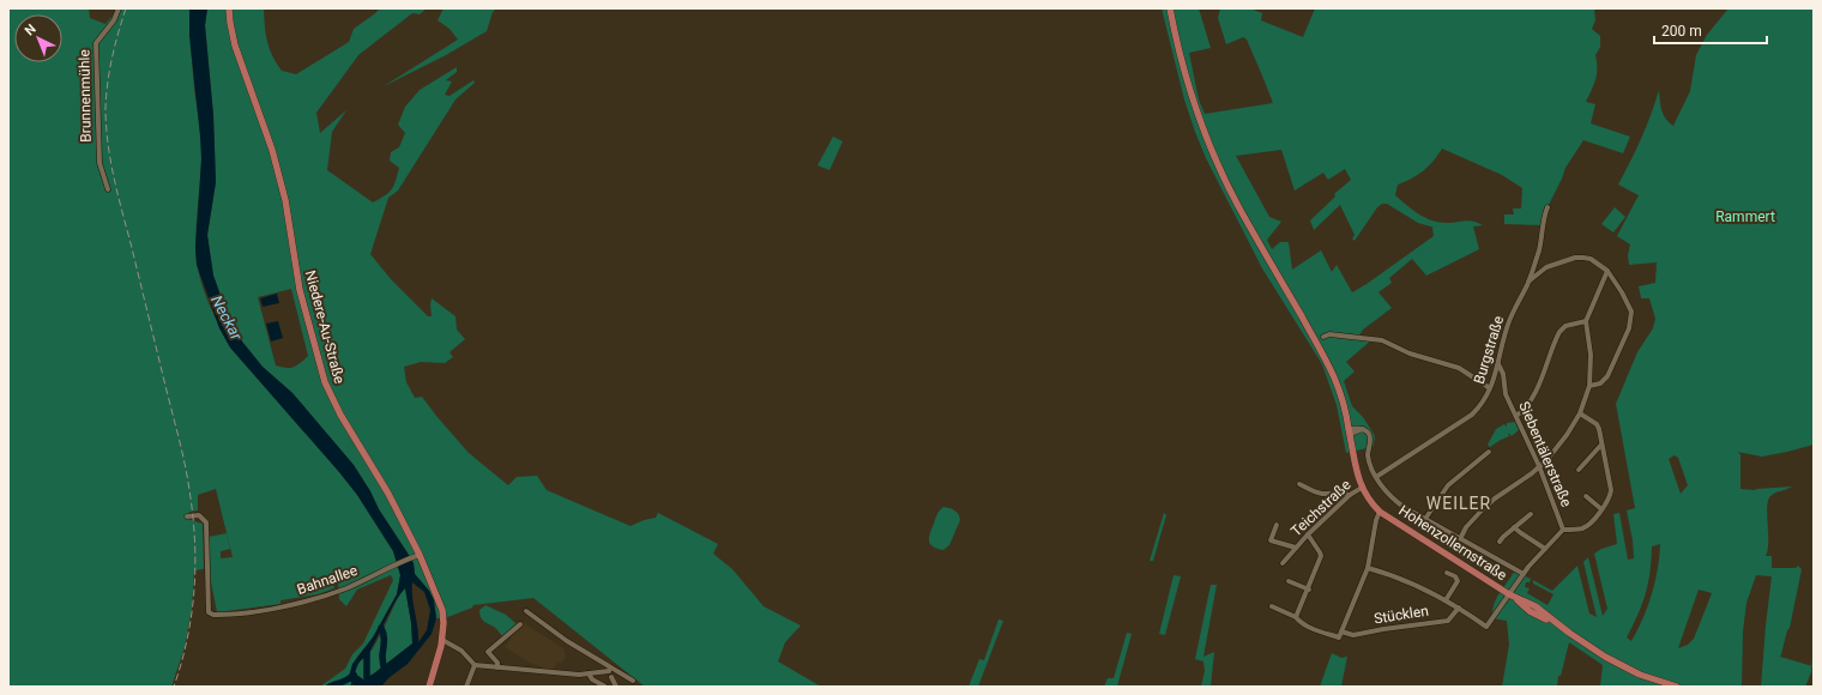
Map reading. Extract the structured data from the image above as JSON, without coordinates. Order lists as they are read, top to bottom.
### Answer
{
  "streets": {
    "main road": ["Niedere-Au-Straße", "Hohenzollernstraße"],
    "street": [
      "Brunnenmühle",
      "Burgstraße",
      "Siebentälerstraße",
      "Teichstraße",
      "Bahnallee",
      "Stücklen"
    ]
  },
  "crossings": [
    ["Niedere-Au-Straße", "Bahnallee"],
    ["Burgstraße", "Siebentälerstraße"],
    ["Siebentälerstraße", "Hohenzollernstraße"],
    ["Siebentälerstraße", "Stücklen"],
    ["Teichstraße", "Hohenzollernstraße"]
  ],
  "districts": ["WEILER"],
  "water": ["Neckar"],
  "parks": ["Rammert"],
  "scale_bar": "200 m",
  "north": "top left"
}
